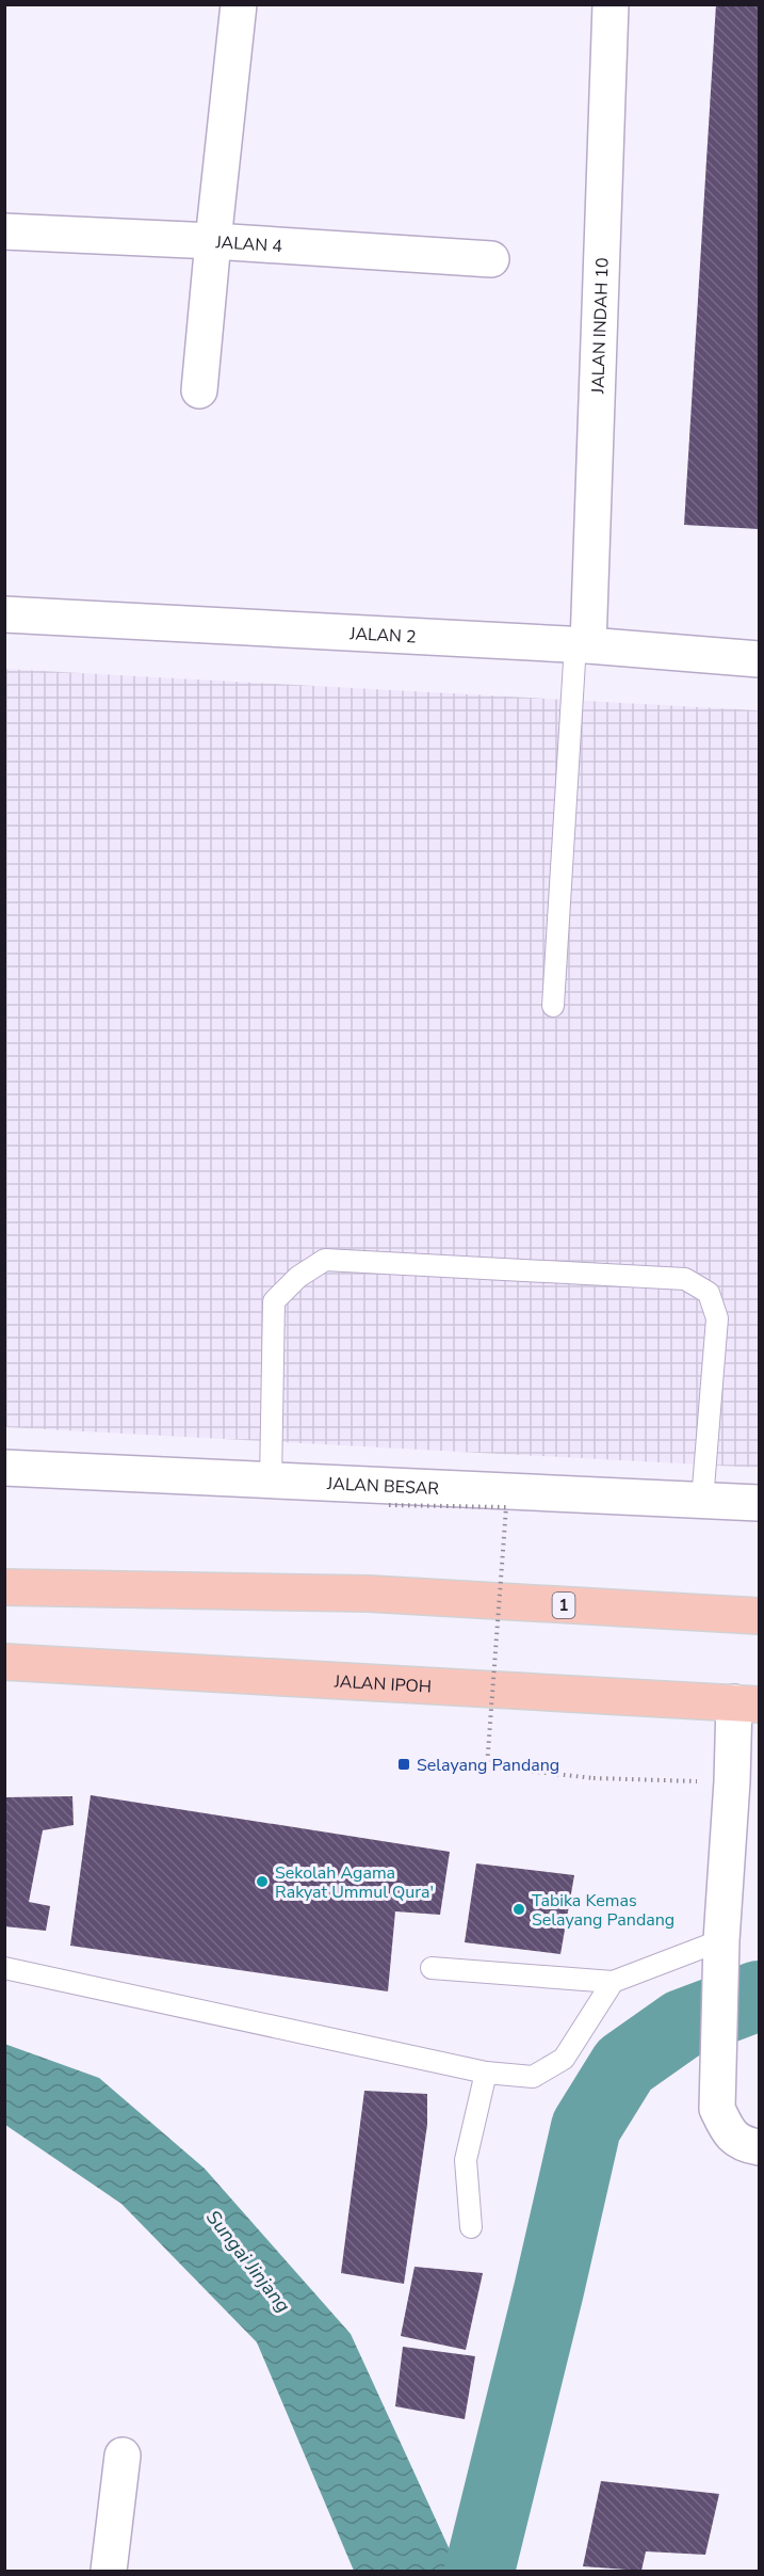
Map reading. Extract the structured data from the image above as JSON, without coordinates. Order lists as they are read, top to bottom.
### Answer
{
  "streets": {
    "highway": ["1", "JALAN IPOH"],
    "street": [
      "JALAN 4",
      "JALAN INDAH 10",
      "JALAN 2",
      "JALAN BESAR"
    ]
  },
  "crossings": [
    ["JALAN INDAH 10", "JALAN 2"]
  ],
  "water": ["Sungai Jinjang"],
  "places": {
    "transit": ["Selayang Pandang"],
    "other": ["Sekolah Agama Rakyat Ummul Qura'", "Tabika Kemas Selayang Pandang"]
  }
}
